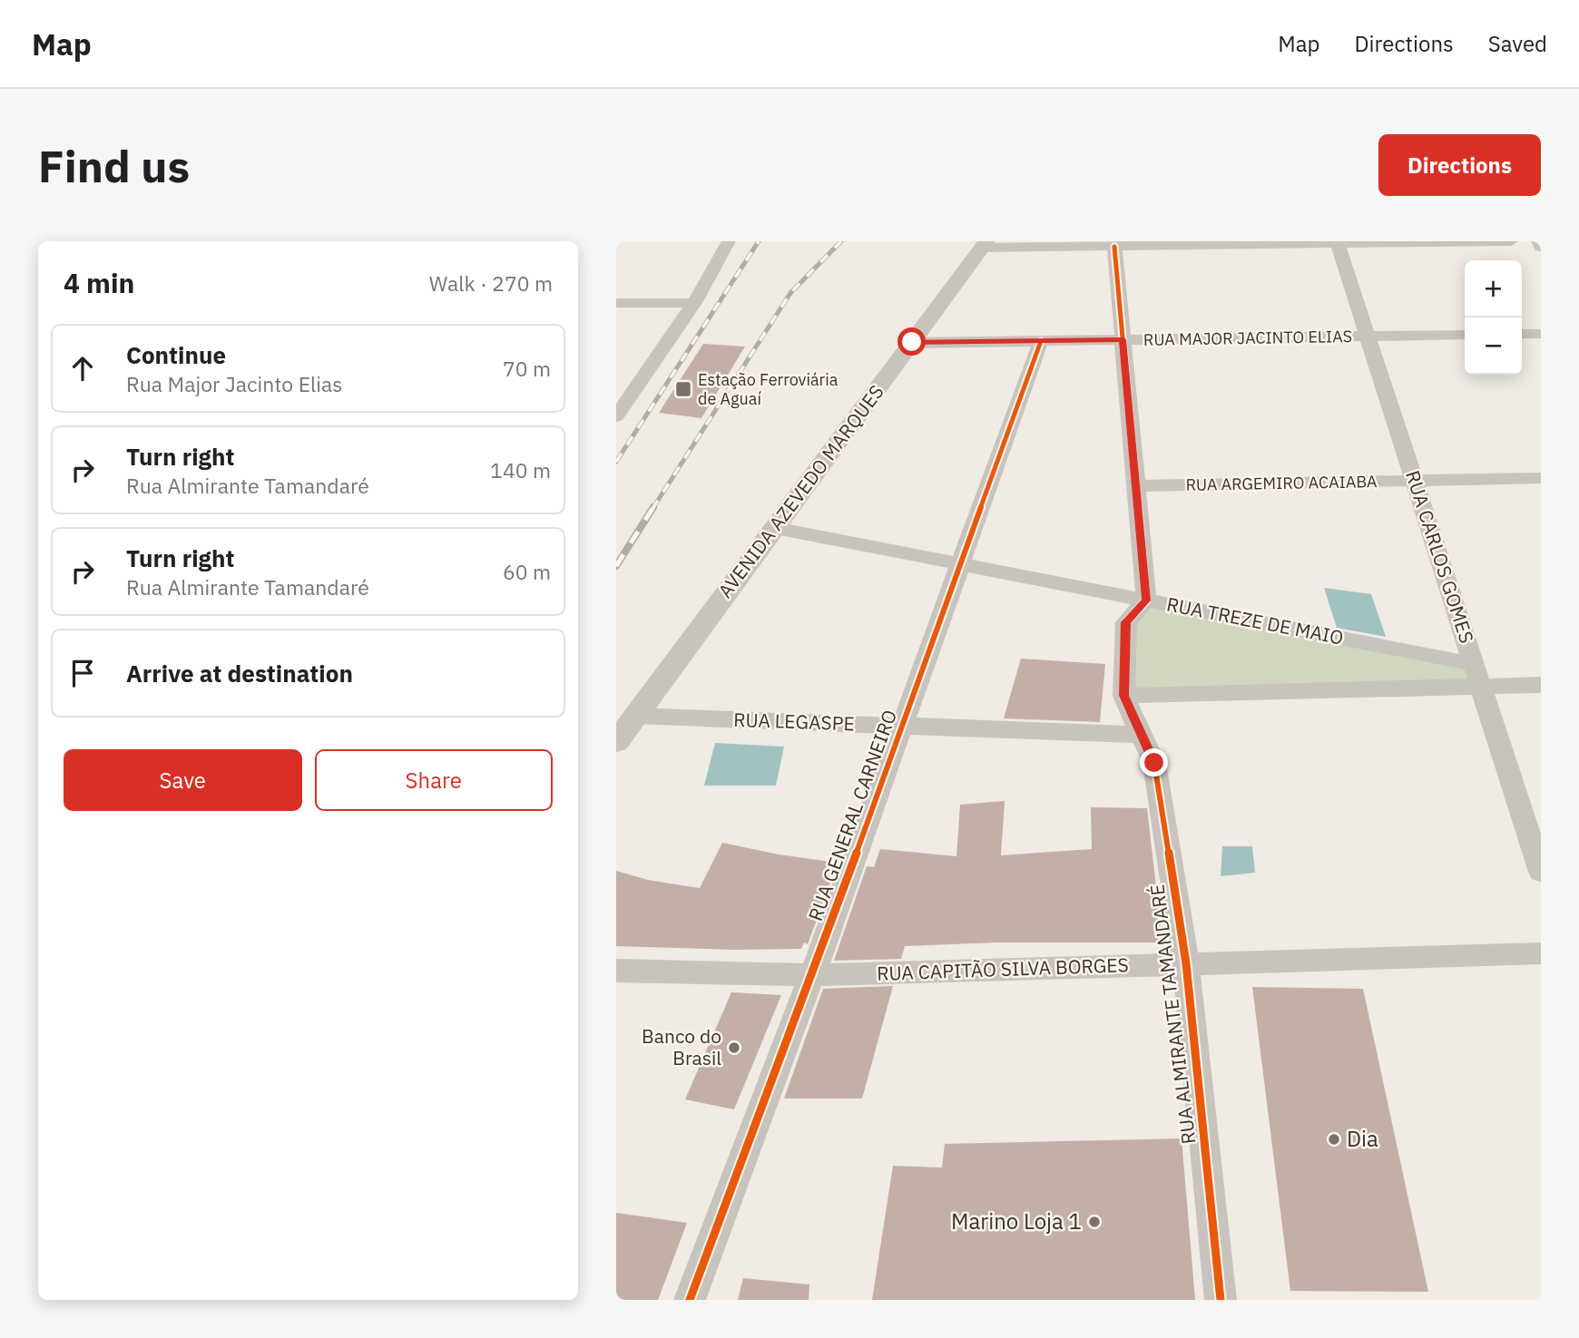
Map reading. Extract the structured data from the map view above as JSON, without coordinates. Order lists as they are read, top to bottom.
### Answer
{
  "streets": {
    "street": [
      "RUA MAJOR JACINTO ELIAS",
      "RUA ARGEMIRO ACAIABA",
      "AVENIDA AZEVEDO MARQUES",
      "RUA CARLOS GOMES",
      "RUA TREZE DE MAIO",
      "RUA LEGASPE",
      "RUA GENERAL CARNEIRO",
      "RUA CAPITÃO SILVA BORGES",
      "RUA ALMIRANTE TAMANDARÉ"
    ]
  },
  "crossings": [
    ["RUA MAJOR JACINTO ELIAS", "AVENIDA AZEVEDO MARQUES"],
    ["RUA MAJOR JACINTO ELIAS", "RUA CARLOS GOMES"],
    ["RUA MAJOR JACINTO ELIAS", "RUA GENERAL CARNEIRO"],
    ["RUA ARGEMIRO ACAIABA", "RUA CARLOS GOMES"],
    ["AVENIDA AZEVEDO MARQUES", "RUA TREZE DE MAIO"],
    ["AVENIDA AZEVEDO MARQUES", "RUA LEGASPE"],
    ["RUA CARLOS GOMES", "RUA TREZE DE MAIO"],
    ["RUA TREZE DE MAIO", "RUA GENERAL CARNEIRO"],
    ["RUA TREZE DE MAIO", "RUA ALMIRANTE TAMANDARÉ"],
    ["RUA LEGASPE", "RUA GENERAL CARNEIRO"],
    ["RUA LEGASPE", "RUA ALMIRANTE TAMANDARÉ"],
    ["RUA GENERAL CARNEIRO", "RUA CAPITÃO SILVA BORGES"],
    ["RUA CAPITÃO SILVA BORGES", "RUA ALMIRANTE TAMANDARÉ"]
  ],
  "places": {
    "transit": ["Estação Ferroviária de Aguaí"],
    "other": ["Banco do Brasil", "Dia", "Marino Loja 1"]
  },
  "page": {
    "header": "Map",
    "nav": ["Map", "Directions", "Saved"],
    "buttons": [
      "Directions",
      ["Save", "Share"]
    ],
    "title": "Find us",
    "heading": ["4 min", "Walk · 270 m"],
    "map_buttons": ["+", "−"],
    "list": [
      ["Continue", "Rua Major Jacinto Elias", "70 m"],
      ["Turn right", "Rua Almirante Tamandaré", "140 m"],
      ["Turn right", "Rua Almirante Tamandaré", "60 m"],
      "Arrive at destination"
    ]
  }
}
